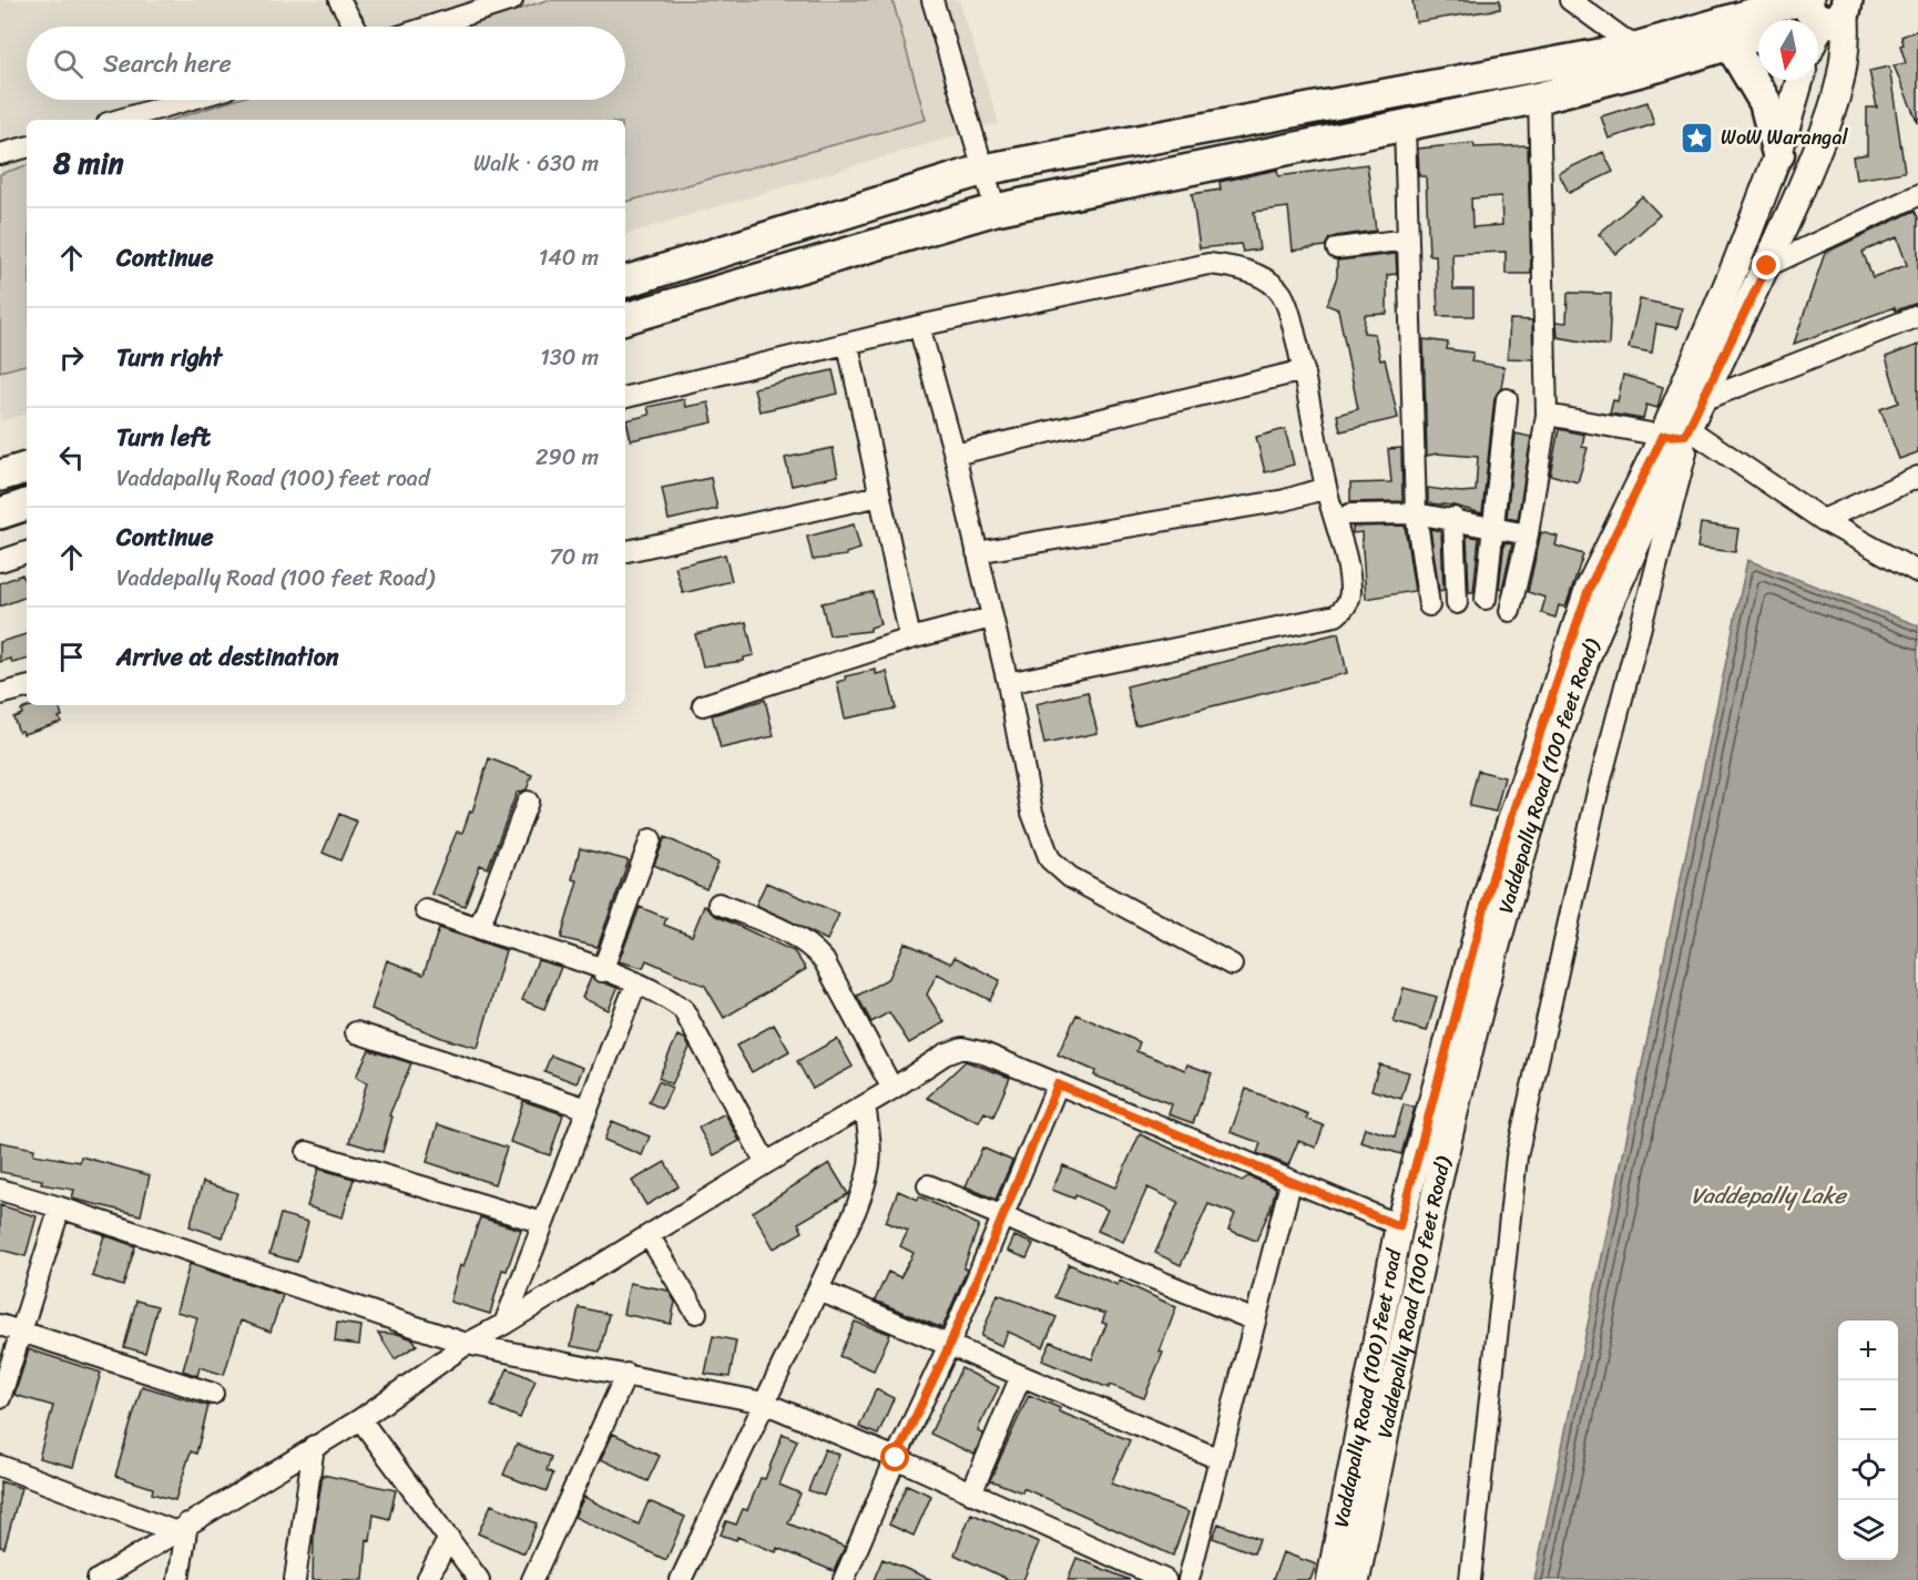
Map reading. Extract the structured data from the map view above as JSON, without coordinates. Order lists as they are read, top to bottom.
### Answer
{
  "streets": {
    "main road": ["Vaddepally Road (100 feet Road)", "Vaddapally Road (100) feet road"]
  },
  "crossings": [
    ["Vaddepally Road (100 feet Road)", "Vaddapally Road (100) feet road"]
  ],
  "water": ["Vaddepally Lake"],
  "places": {
    "place": ["WoW Warangal"]
  },
  "north": "bottom",
  "page": {
    "search": "Search here",
    "heading": ["8 min", "Walk · 630 m"],
    "list": [
      ["Continue", "140 m"],
      ["Turn right", "130 m"],
      ["Turn left", "Vaddapally Road (100) feet road", "290 m"],
      ["Continue", "Vaddepally Road (100 feet Road)", "70 m"],
      "Arrive at destination"
    ],
    "map_buttons": ["+", "−"]
  }
}
